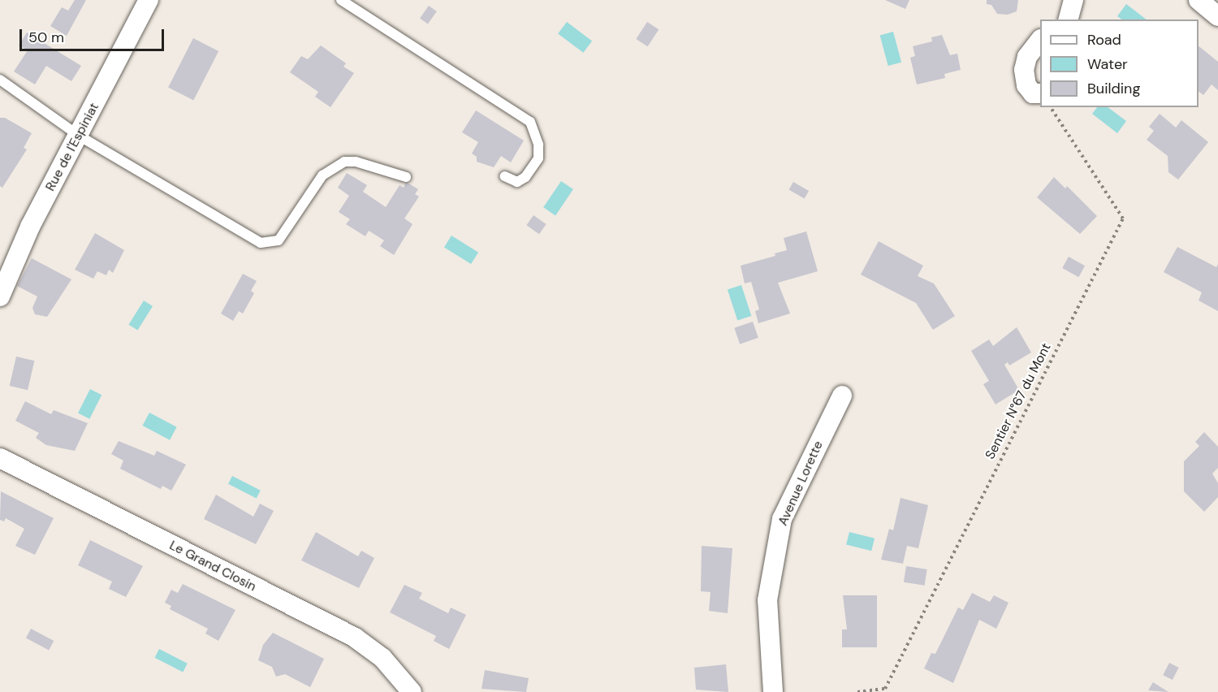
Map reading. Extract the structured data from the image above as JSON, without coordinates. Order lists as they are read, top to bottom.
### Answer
{
  "streets": {
    "street": ["Rue de l'Espiniat", "Avenue Lorette", "Le Grand Closin"],
    "path": ["Sentier N°67 du Mont"]
  },
  "legend": ["Road", "Water", "Building"],
  "scale_bar": "50 m"
}
